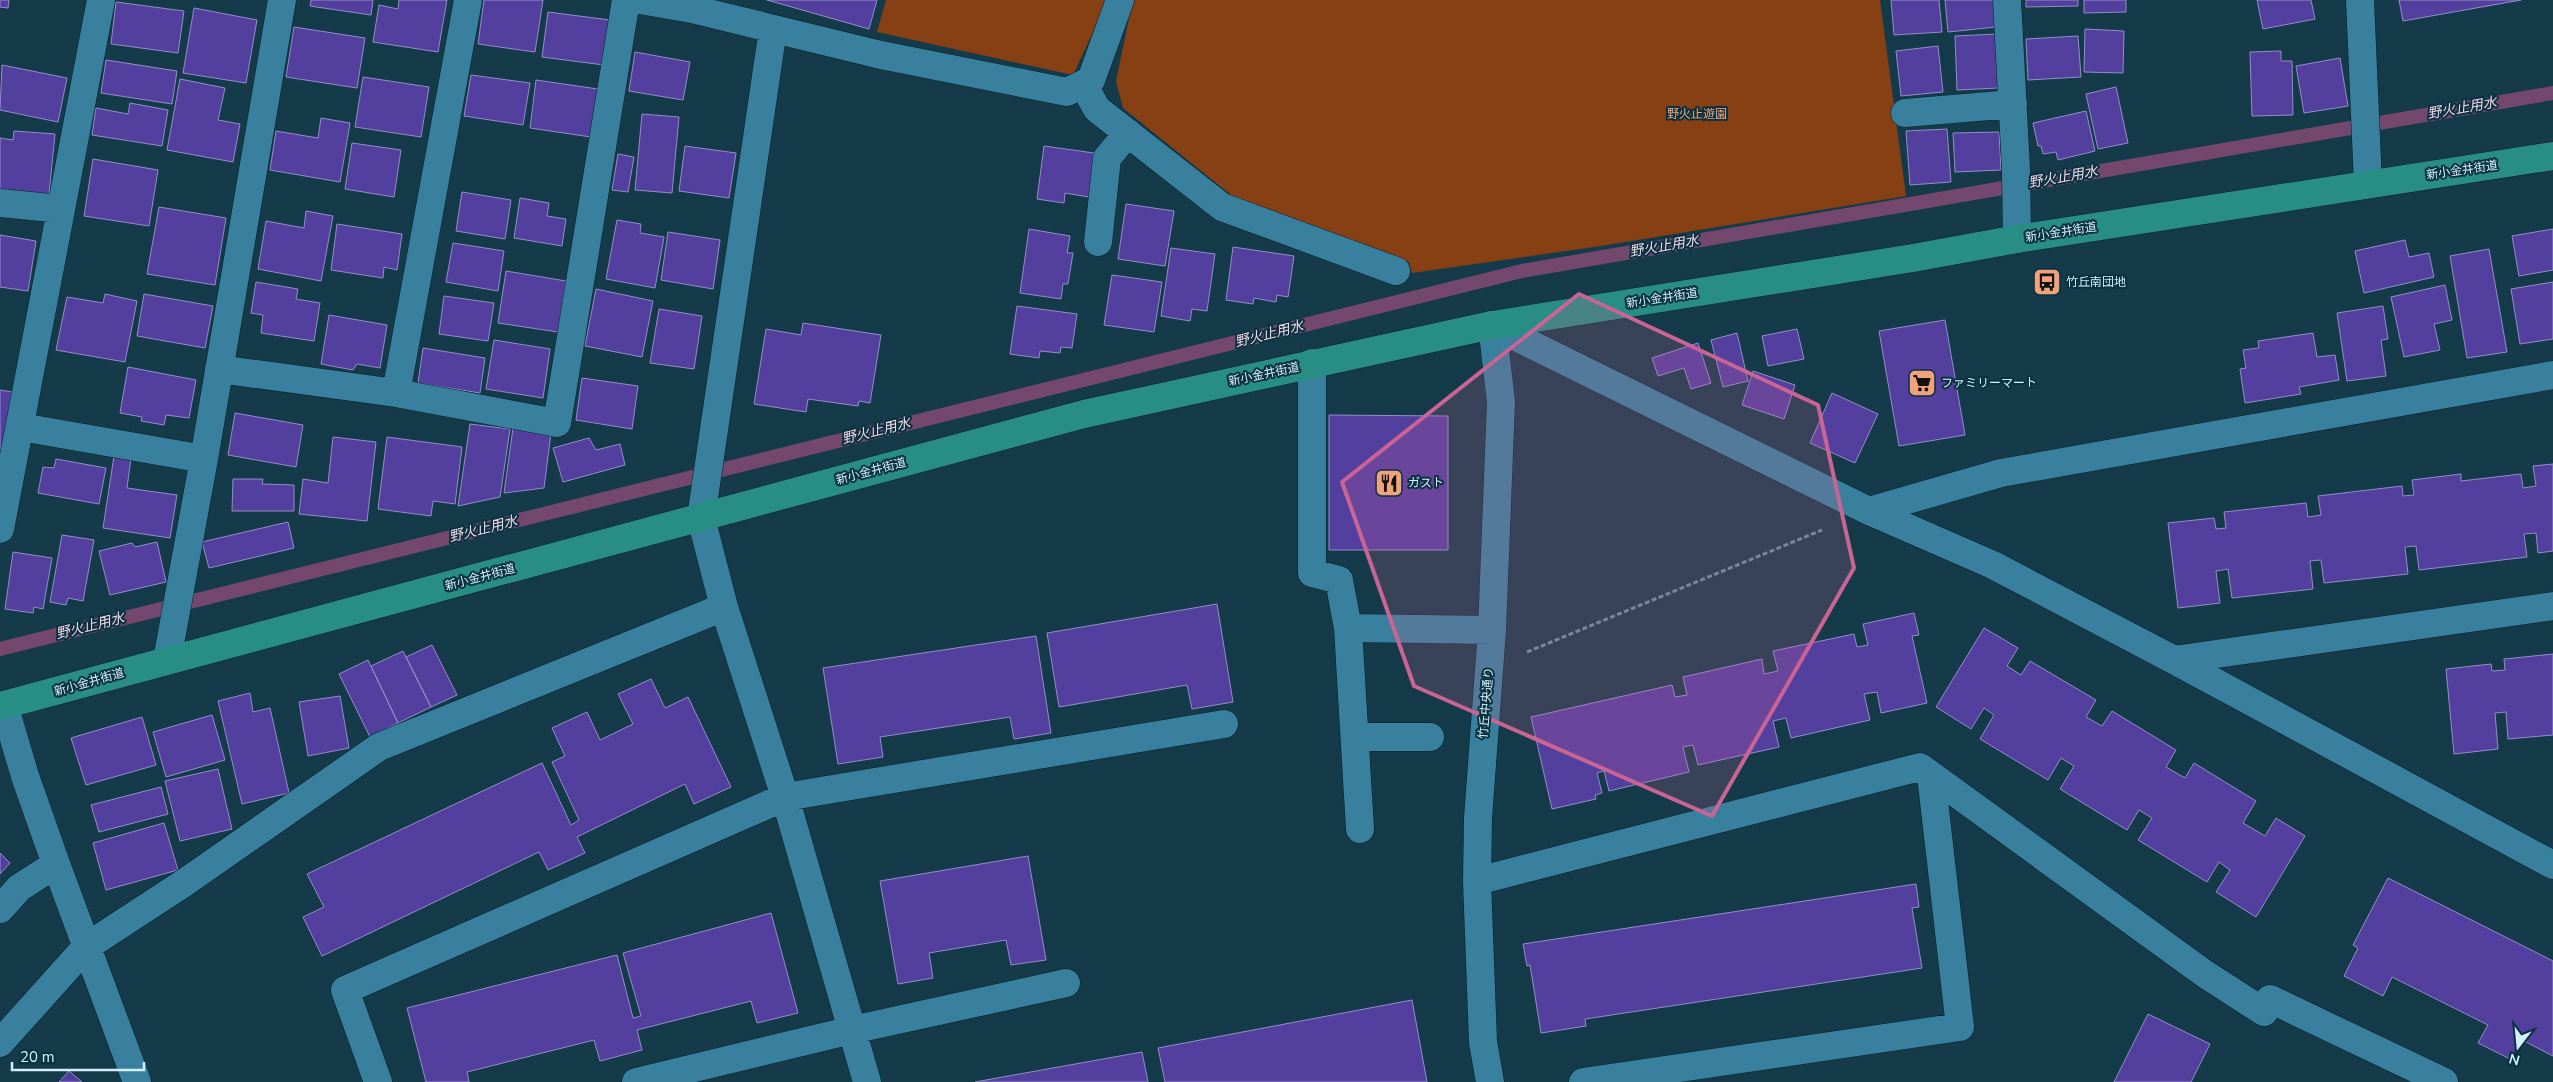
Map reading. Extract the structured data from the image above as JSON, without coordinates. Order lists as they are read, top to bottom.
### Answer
{
  "streets": {
    "main road": ["新小金井街道"],
    "street": ["竹丘中央通り"]
  },
  "crossings": [
    ["新小金井街道", "竹丘中央通り"]
  ],
  "water": ["野火止用水"],
  "parks": ["野火止遊園"],
  "places": {
    "bus stop": ["竹丘南団地"],
    "supermarket": ["ファミリーマート"],
    "restaurant": ["ガスト"]
  },
  "scale_bar": "20 m",
  "north": "bottom"
}
